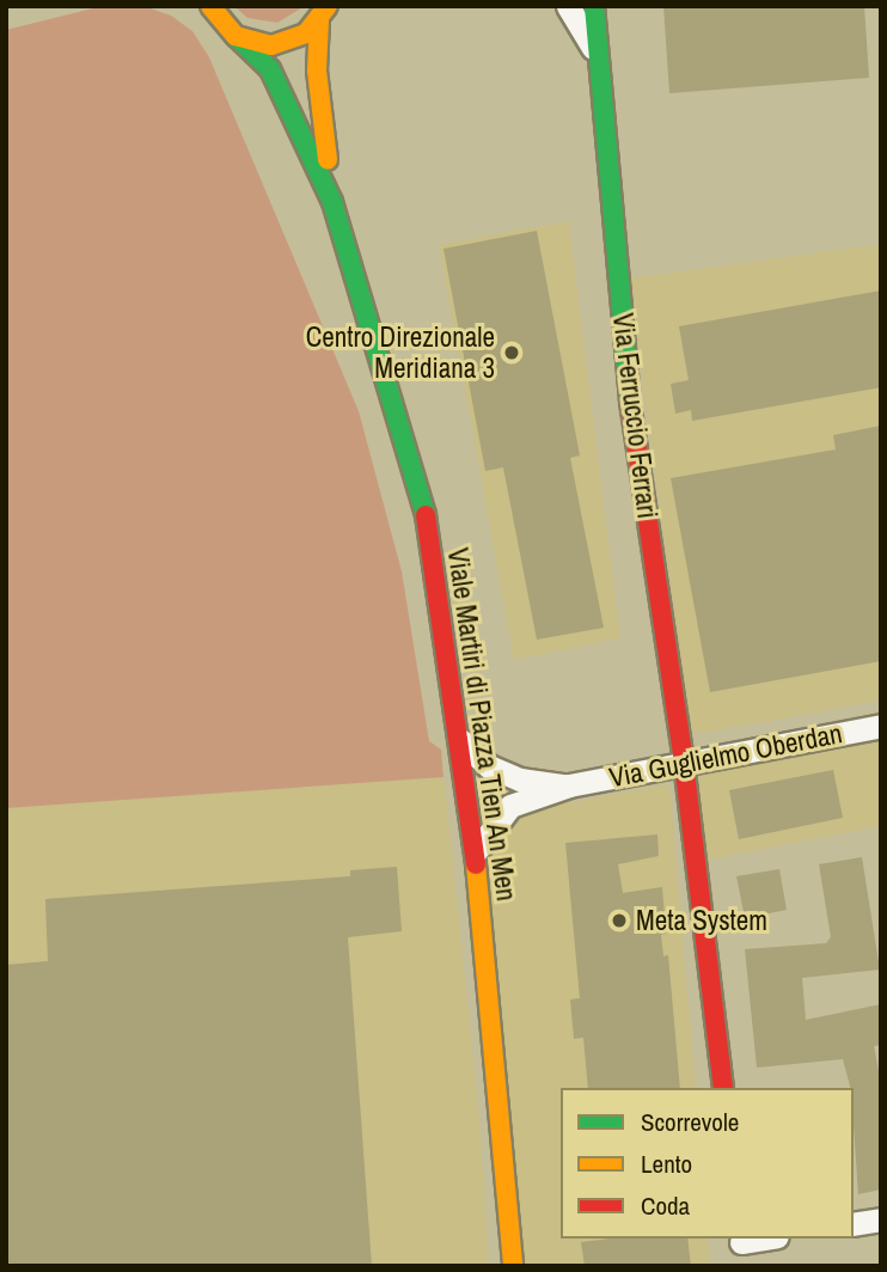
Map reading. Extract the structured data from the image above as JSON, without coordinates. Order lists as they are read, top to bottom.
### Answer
{
  "streets": {
    "main road": ["Via Ferruccio Ferrari", "Viale Martiri di Piazza Tien An Men"],
    "street": ["Via Guglielmo Oberdan"]
  },
  "crossings": [
    ["Via Ferruccio Ferrari", "Via Guglielmo Oberdan"],
    ["Viale Martiri di Piazza Tien An Men", "Via Guglielmo Oberdan"]
  ],
  "places": ["Centro Direzionale Meridiana 3", "Meta System"],
  "legend": ["Scorrevole", "Lento", "Coda"]
}
